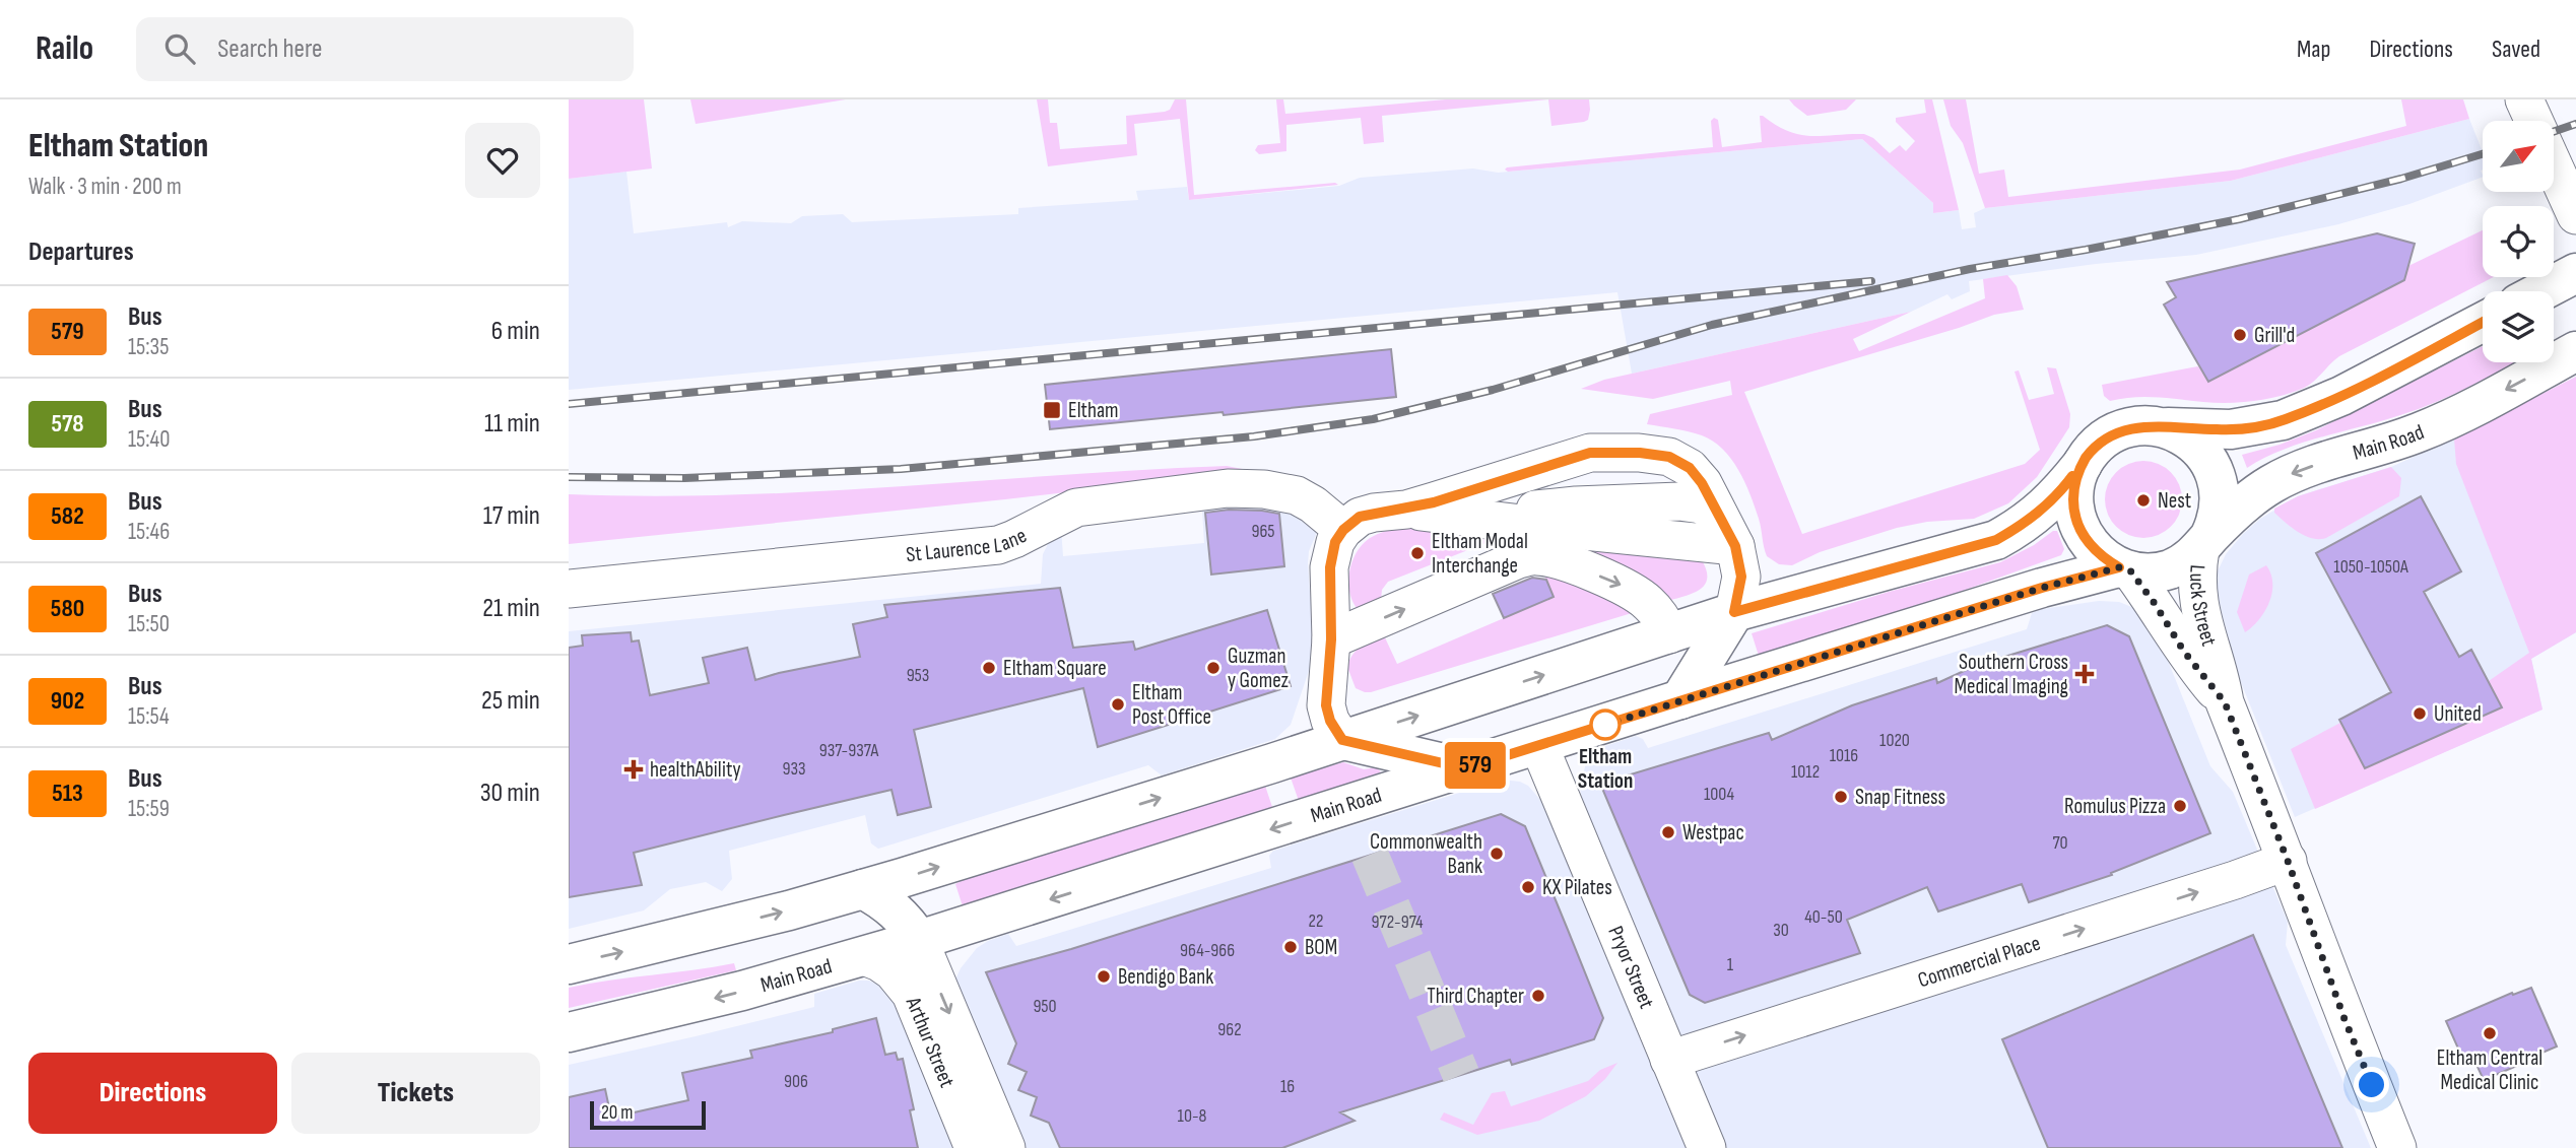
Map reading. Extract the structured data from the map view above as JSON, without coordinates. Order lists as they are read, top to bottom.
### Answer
{
  "streets": {
    "main road": ["Main Road"],
    "street": [
      "St Laurence Lane",
      "Luck Street",
      "Commercial Place",
      "Pryor Street",
      "Arthur Street"
    ]
  },
  "crossings": [
    ["Main Road", "Luck Street"],
    ["Main Road", "Pryor Street"],
    ["Main Road", "Arthur Street"],
    ["Luck Street", "Commercial Place"],
    ["Commercial Place", "Pryor Street"]
  ],
  "one_way": ["Commercial Place"],
  "places": {
    "other": [
      "Grill'd",
      "Nest",
      "Eltham Modal Interchange",
      "Eltham Square",
      "Guzman y Gomez",
      "Eltham Post Office",
      "United",
      "Eltham Station",
      "Snap Fitness",
      "Romulus Pizza",
      "Westpac",
      "Commonwealth Bank",
      "KX Pilates",
      "BOM",
      "Bendigo Bank",
      "Third Chapter",
      "Eltham Central Medical Clinic"
    ],
    "transit": ["Eltham"],
    "health": ["Southern Cross Medical Imaging", "healthAbility"]
  },
  "lines": ["bus line 579"],
  "house_numbers": [
    "965",
    "1050-1050A",
    "953",
    "1020",
    "937-937A",
    "1016",
    "933",
    "1012",
    "1004",
    "70",
    "40-50",
    "22",
    "972-974",
    "30",
    "964-966",
    "1",
    "950",
    "962",
    "906",
    "16",
    "10-8"
  ],
  "scale_bar": "20 m",
  "north": "top right",
  "page": {
    "header": "Railo",
    "search": "Search here",
    "nav": ["Map", "Directions", "Saved"],
    "heading": [
      ["Eltham Station", "Walk · 3 min · 200 m"],
      "Departures"
    ],
    "on_map": "579",
    "list": [
      {
        "mark": "579",
        "name": "Bus",
        "note": "15:35",
        "value": "6 min"
      },
      {
        "mark": "578",
        "name": "Bus",
        "note": "15:40",
        "value": "11 min"
      },
      {
        "mark": "582",
        "name": "Bus",
        "note": "15:46",
        "value": "17 min"
      },
      {
        "mark": "580",
        "name": "Bus",
        "note": "15:50",
        "value": "21 min"
      },
      {
        "mark": "902",
        "name": "Bus",
        "note": "15:54",
        "value": "25 min"
      },
      {
        "mark": "513",
        "name": "Bus",
        "note": "15:59",
        "value": "30 min"
      }
    ],
    "buttons": ["Directions", "Tickets"],
    "scale": "20 m"
  }
}
